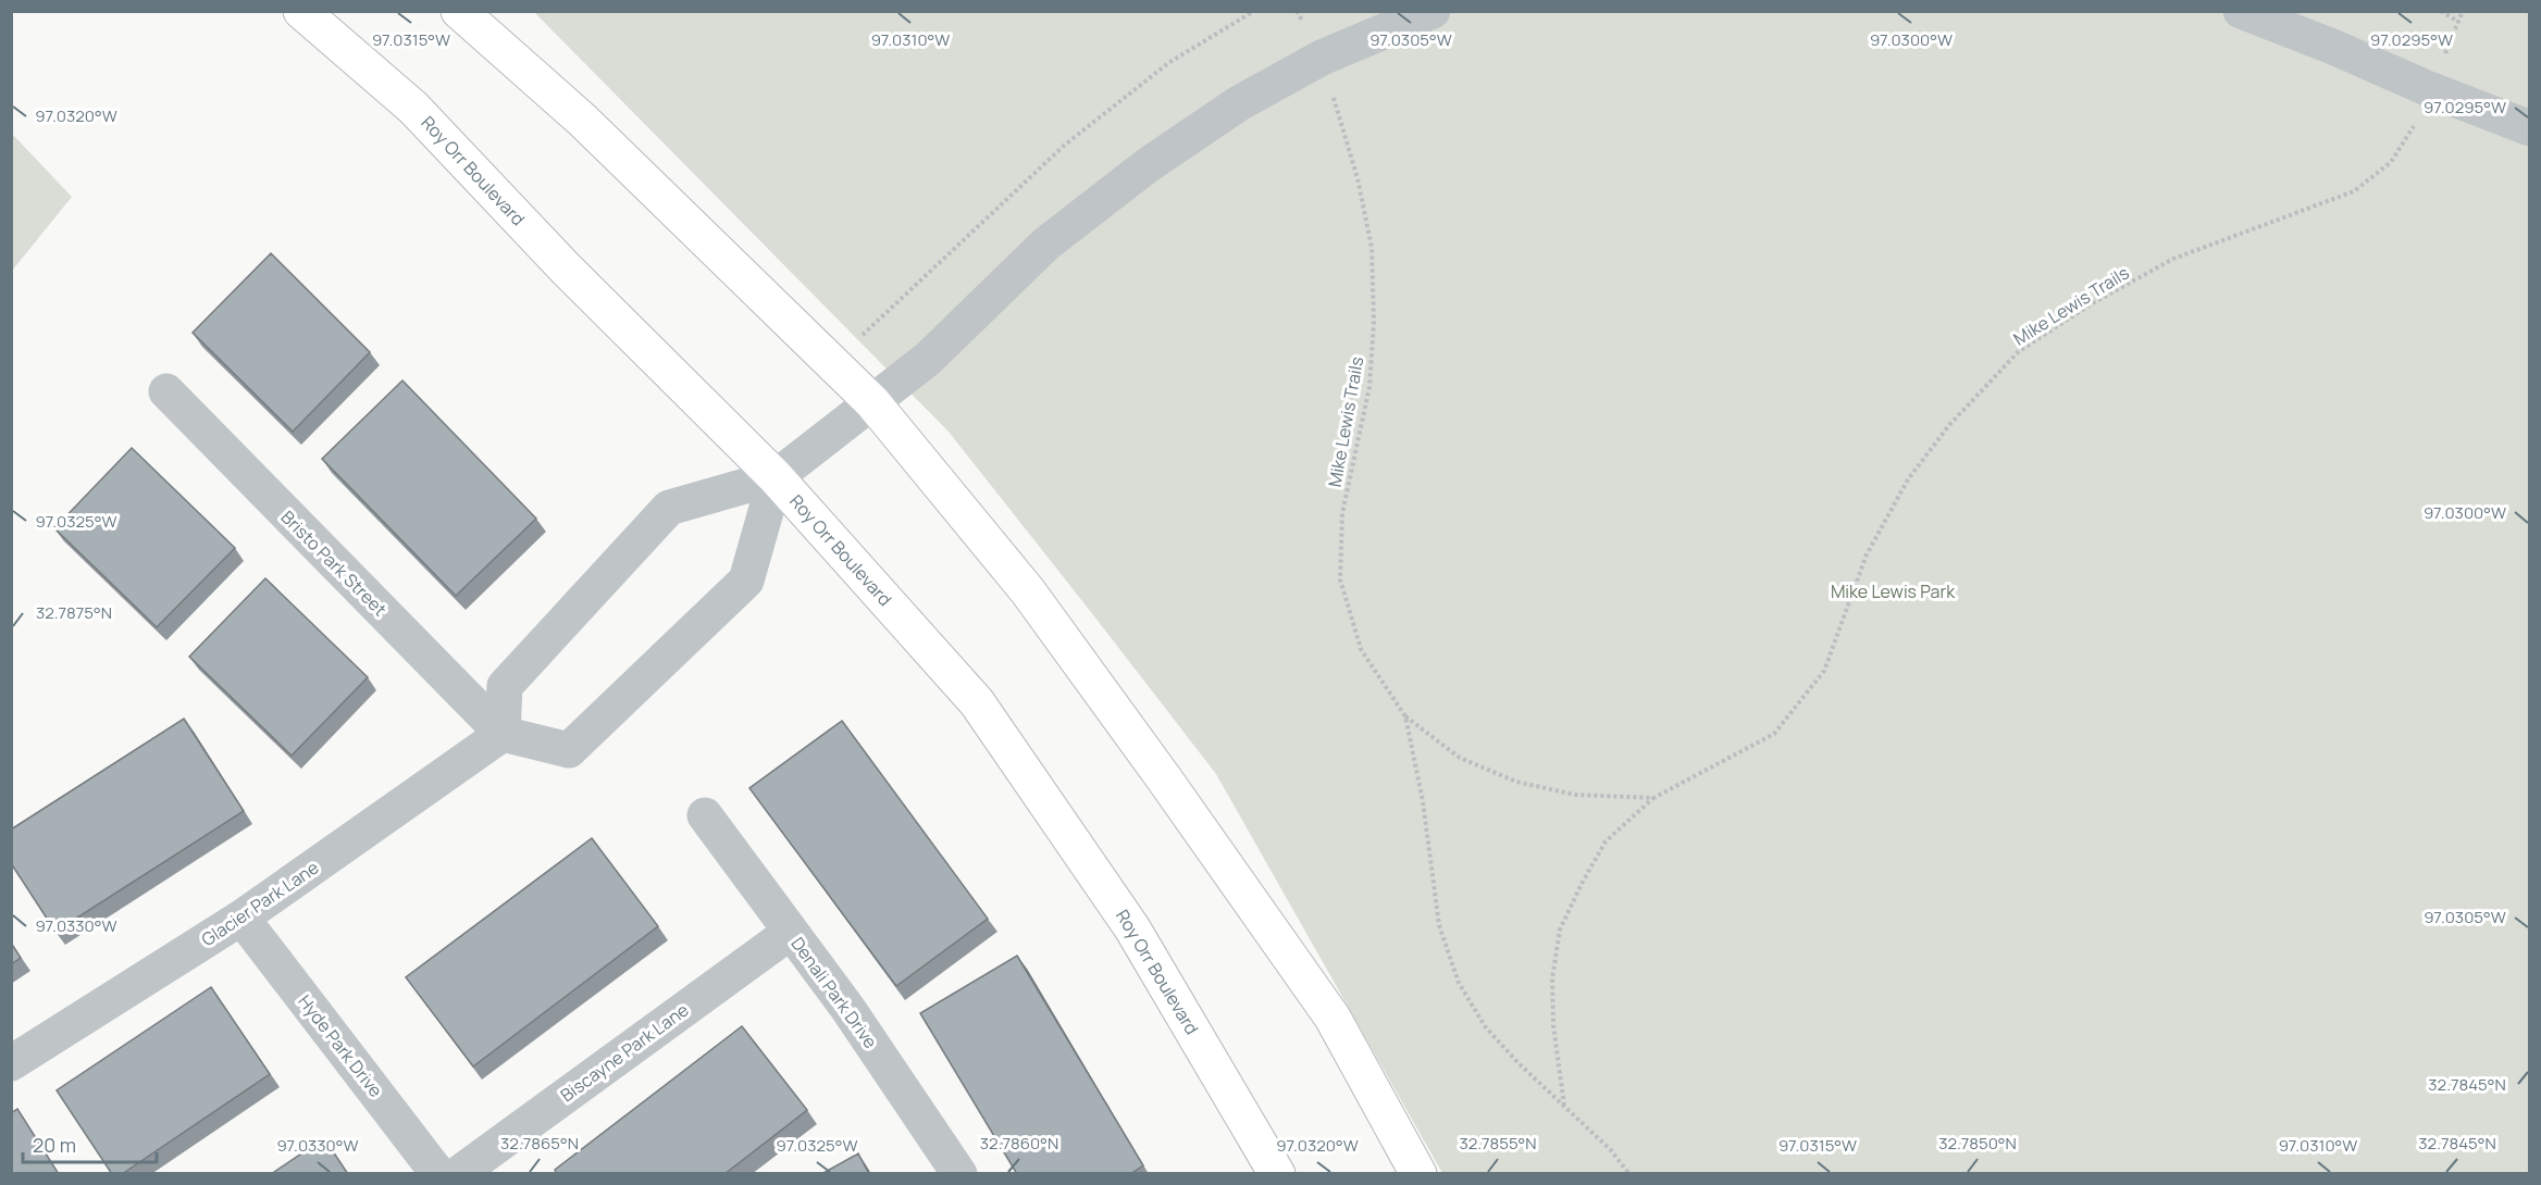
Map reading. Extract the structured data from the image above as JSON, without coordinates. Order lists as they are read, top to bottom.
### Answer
{
  "streets": {
    "main road": ["Roy Orr Boulevard"],
    "street": [
      "Bristo Park Street",
      "Glacier Park Lane",
      "Denali Park Drive",
      "Hyde Park Drive",
      "Biscayne Park Lane"
    ],
    "path": ["Mike Lewis Trails"]
  },
  "crossings": [
    ["Bristo Park Street", "Glacier Park Lane"],
    ["Glacier Park Lane", "Hyde Park Drive"],
    ["Denali Park Drive", "Biscayne Park Lane"]
  ],
  "parks": ["Mike Lewis Park"],
  "scale_bar": "20 m",
  "coordinates": [
    "97.0315°W",
    "97.0310°W",
    "97.0305°W",
    "97.0300°W",
    "97.0295°W",
    "97.0320°W",
    "97.0325°W",
    "32.7875°N",
    "97.0330°W",
    "32.7845°N",
    "32.7865°N",
    "32.7860°N",
    "32.7855°N",
    "32.7850°N"
  ]
}
